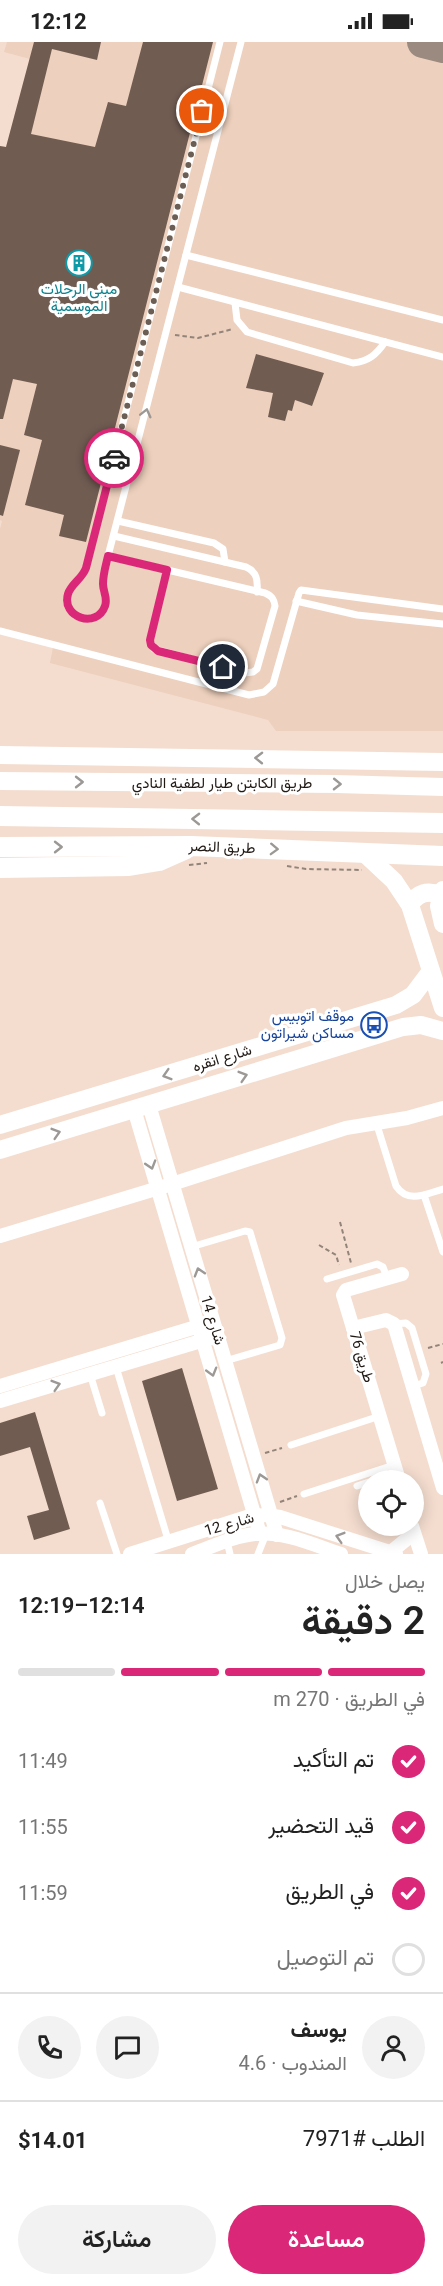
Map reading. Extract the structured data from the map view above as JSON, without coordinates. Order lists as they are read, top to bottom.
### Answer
{
  "streets": {
    "main road": ["طريق الكابتن طيار لطفية النادي", "طريق النصر", "شارع انقره"],
    "street": ["شارع 14", "طريق 76", "شارع 12"]
  },
  "crossings": [
    ["شارع انقره", "شارع 14"],
    ["شارع 14", "شارع 12"]
  ],
  "places": {
    "building": ["مبنى الرحلات الموسمية"],
    "bus stop": ["موقف اتوبيس مساكن شيراتون"]
  },
  "page": {
    "status": "12:12",
    "heading": ["2 دقيقة", "يصل خلال", "12:14–12:19"],
    "panel": [
      "يوسف",
      "المندوب · 4.6",
      "الطلب #7971",
      "$14.01"
    ],
    "bar": "في الطريق · 270 m",
    "list": [
      ["تم التأكيد", "11:49"],
      ["قيد التحضير", "11:55"],
      ["في الطريق", "11:59"],
      "تم التوصيل"
    ],
    "buttons": ["مساعدة", "مشاركة"]
  }
}
